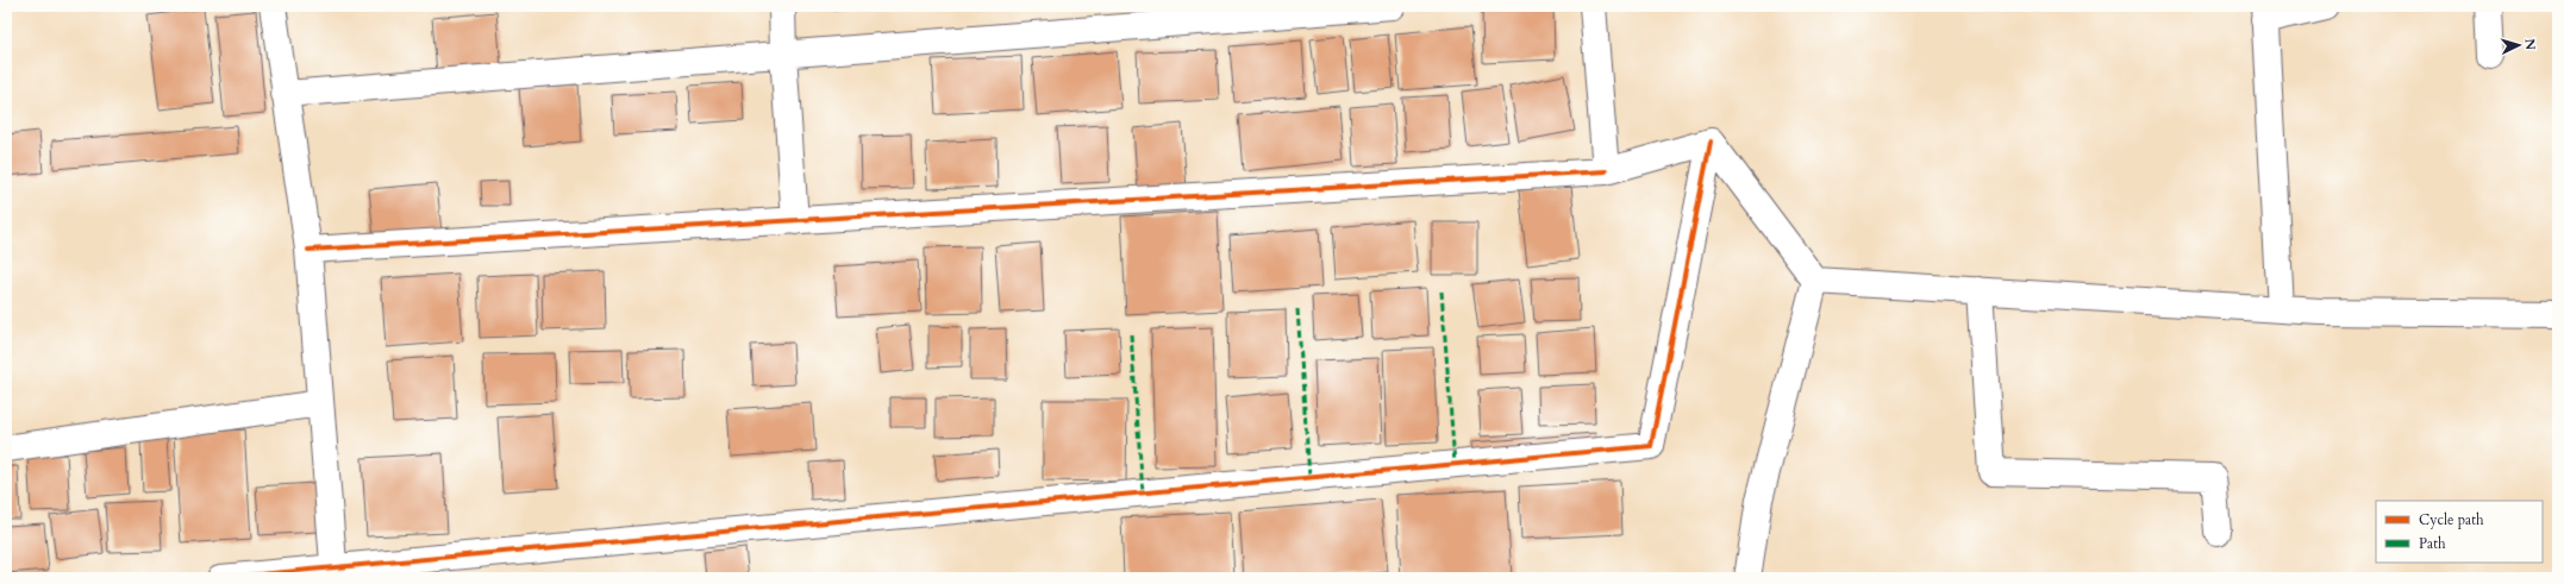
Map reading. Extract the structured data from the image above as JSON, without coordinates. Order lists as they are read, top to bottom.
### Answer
{
  "legend": ["Cycle path", "Path"],
  "north": "right"
}
